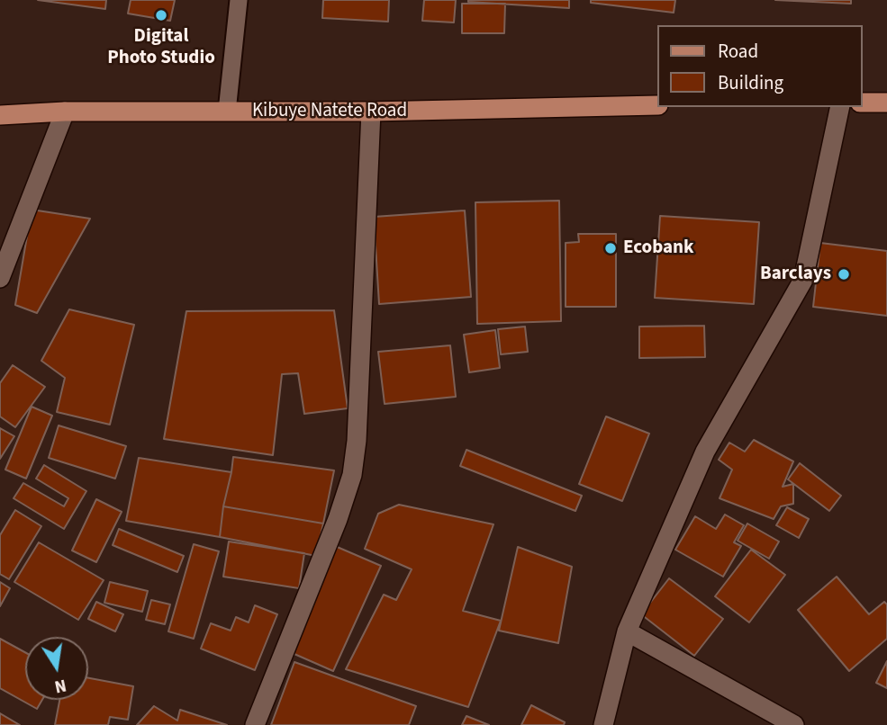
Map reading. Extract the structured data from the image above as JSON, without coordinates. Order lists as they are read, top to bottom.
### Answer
{
  "streets": {
    "main road": ["Kibuye Natete Road"]
  },
  "places": ["Digital Photo Studio", "Ecobank", "Barclays"],
  "legend": ["Road", "Building"],
  "north": "bottom"
}
